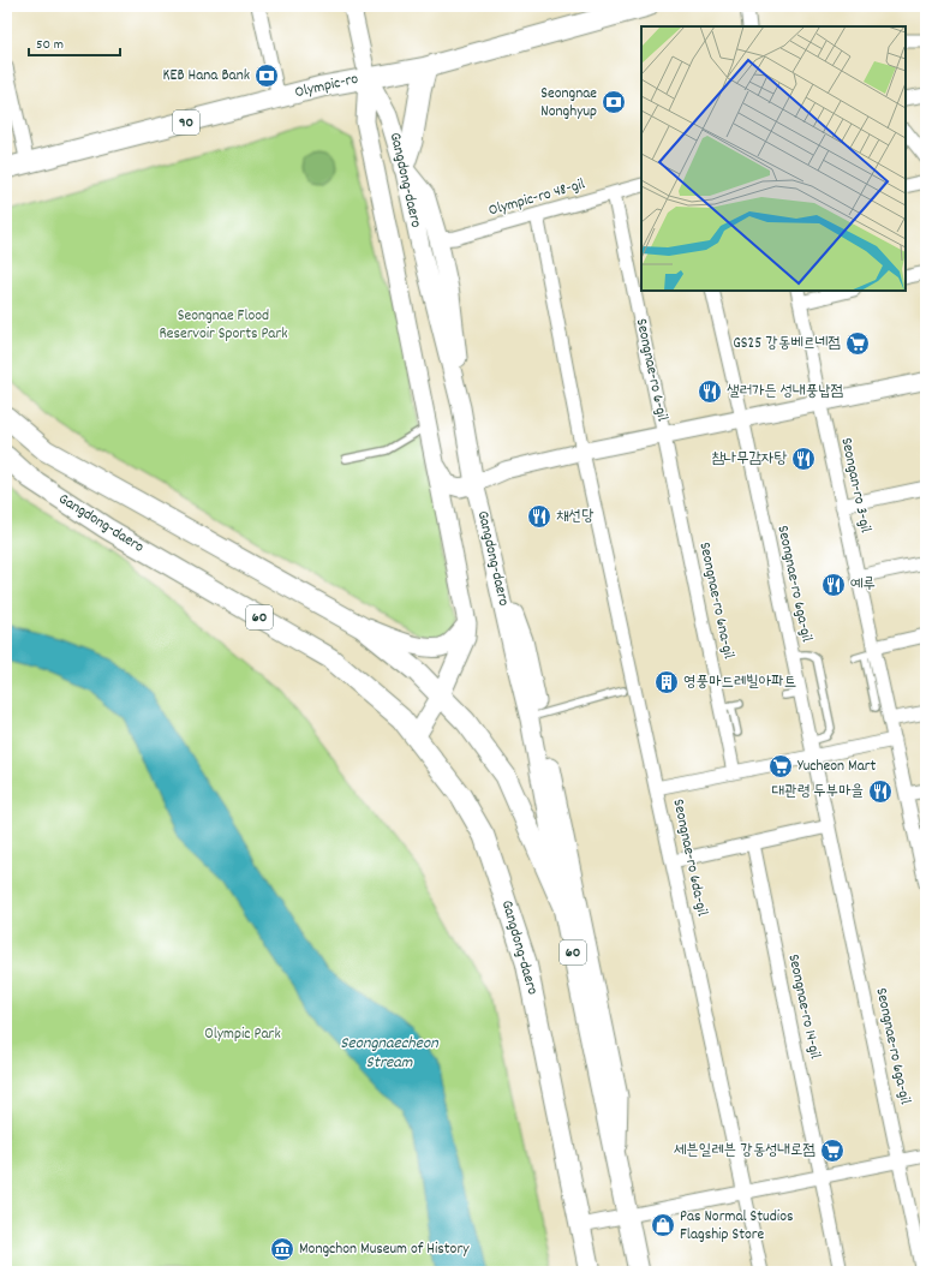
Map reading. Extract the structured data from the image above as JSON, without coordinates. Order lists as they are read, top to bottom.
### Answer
{
  "streets": {
    "main road": [
      "Olympic-ro",
      "90",
      "Gangdong-daero",
      "60"
    ],
    "street": [
      "Olympic-ro 48-gil",
      "Seongnae-ro 6-gil",
      "Seongan-ro 3-gil",
      "Seongnae-ro 6ga-gil",
      "Seongnae-ro 6na-gil",
      "Seongnae-ro 6da-gil",
      "Seongnae-ro 14-gil"
    ]
  },
  "crossings": [
    ["Olympic-ro", "Gangdong-daero"],
    ["Gangdong-daero", "Seongnae-ro 6-gil"],
    ["Olympic-ro 48-gil", "Seongnae-ro 6-gil"],
    ["Seongnae-ro 6-gil", "Seongan-ro 3-gil"],
    ["Seongnae-ro 6-gil", "Seongnae-ro 6ga-gil"],
    ["Seongnae-ro 6-gil", "Seongnae-ro 6na-gil"],
    ["Seongnae-ro 6-gil", "Seongnae-ro 6da-gil"]
  ],
  "water": ["Seongnaecheon Stream"],
  "parks": ["Seongnae Flood Reservoir Sports Park", "Olympic Park"],
  "places": {
    "bank": ["KEB Hana Bank", "Seongnae Nonghyup"],
    "supermarket": ["GS25 강동베르네점", "Yucheon Mart", "세븐일레븐 강동성내로점"],
    "restaurant": [
      "샐러가든 성내풍납점",
      "참나무감자탕",
      "채선당",
      "예루",
      "대관령 두부마을"
    ],
    "building": ["영풍마드레빌아파트"],
    "shop": ["Pas Normal Studios Flagship Store"],
    "museum": ["Mongchon Museum of History"]
  },
  "scale_bar": "50 m"
}
